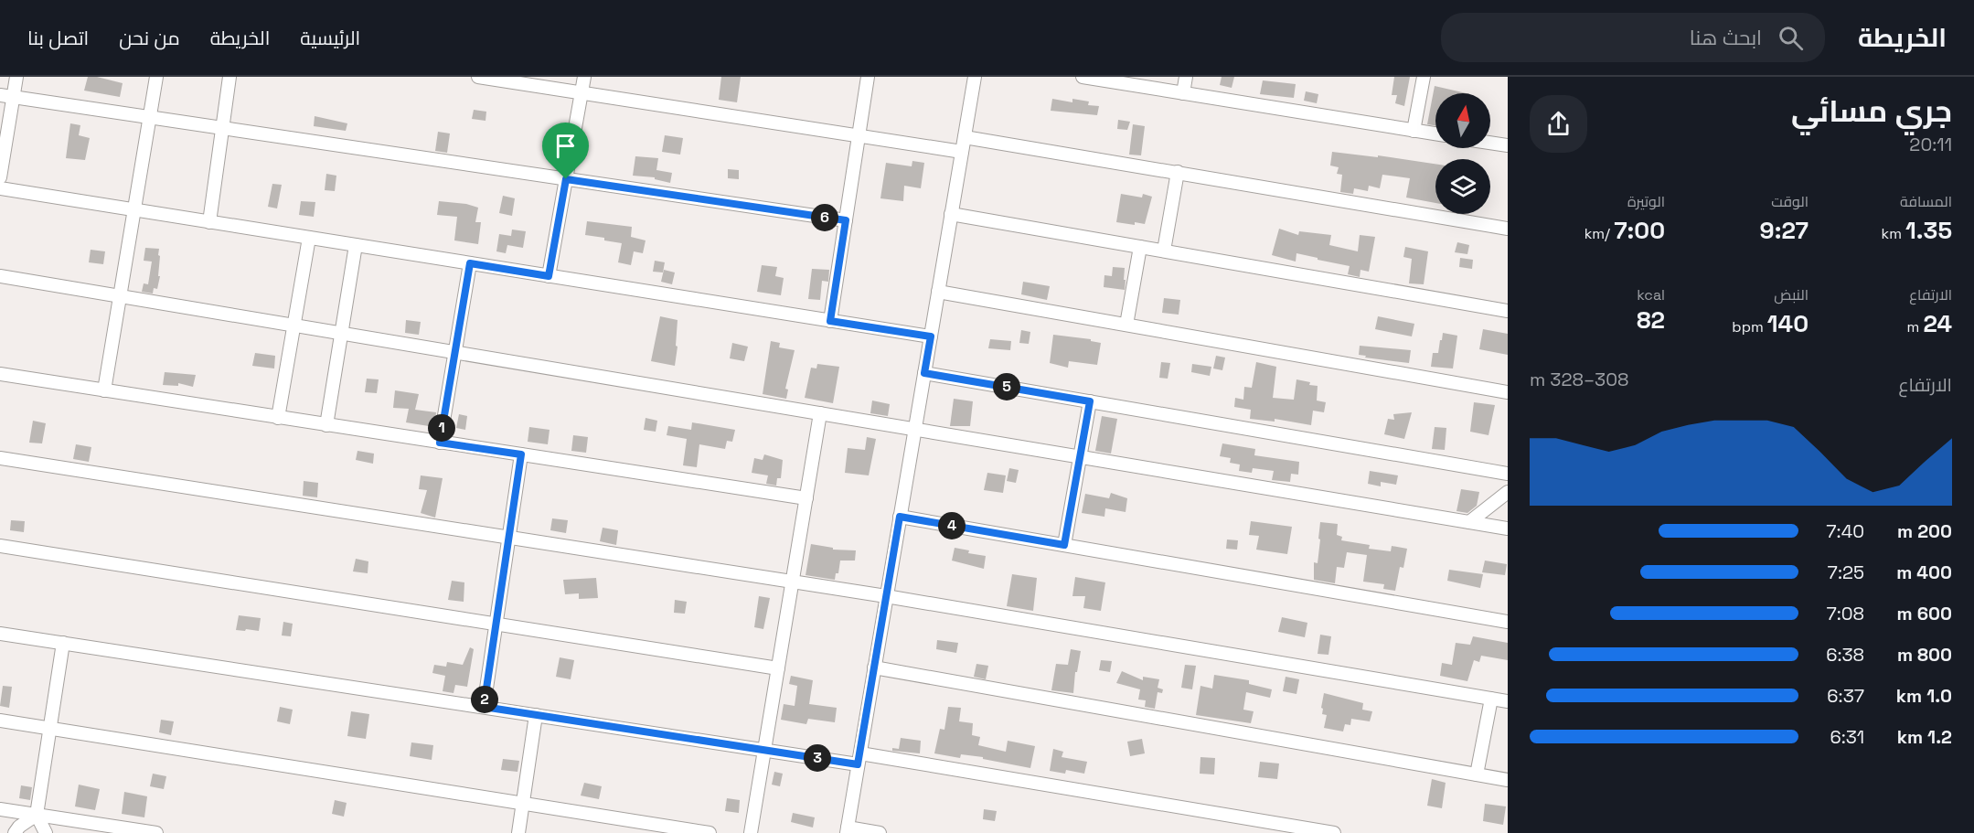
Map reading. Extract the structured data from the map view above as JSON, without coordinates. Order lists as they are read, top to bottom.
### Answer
{
  "north": "top",
  "page": {
    "header": "الخريطة",
    "search": "ابحث هنا",
    "nav": [
      "الرئيسية",
      "الخريطة",
      "من نحن",
      "اتصل بنا"
    ],
    "heading": ["جري مسائي", "20:11"],
    "stats": [
      ["المسافة", "1.35 km"],
      ["الوقت", "9:27"],
      ["الوتيرة", "7:00 /km"],
      ["الارتفاع", "24 m"],
      ["النبض", "140 bpm"],
      ["kcal", "82"]
    ],
    "pins": [
      "6",
      "5",
      "1",
      "4",
      "2",
      "3"
    ],
    "chart": ["الارتفاع", "308–328 m"],
    "list": [
      {
        "name": "200 m",
        "note": "7:40"
      },
      {
        "name": "400 m",
        "note": "7:25"
      },
      {
        "name": "600 m",
        "note": "7:08"
      },
      {
        "name": "800 m",
        "note": "6:38"
      },
      {
        "name": "1.0 km",
        "note": "6:37"
      },
      {
        "name": "1.2 km",
        "note": "6:31"
      }
    ]
  }
}
